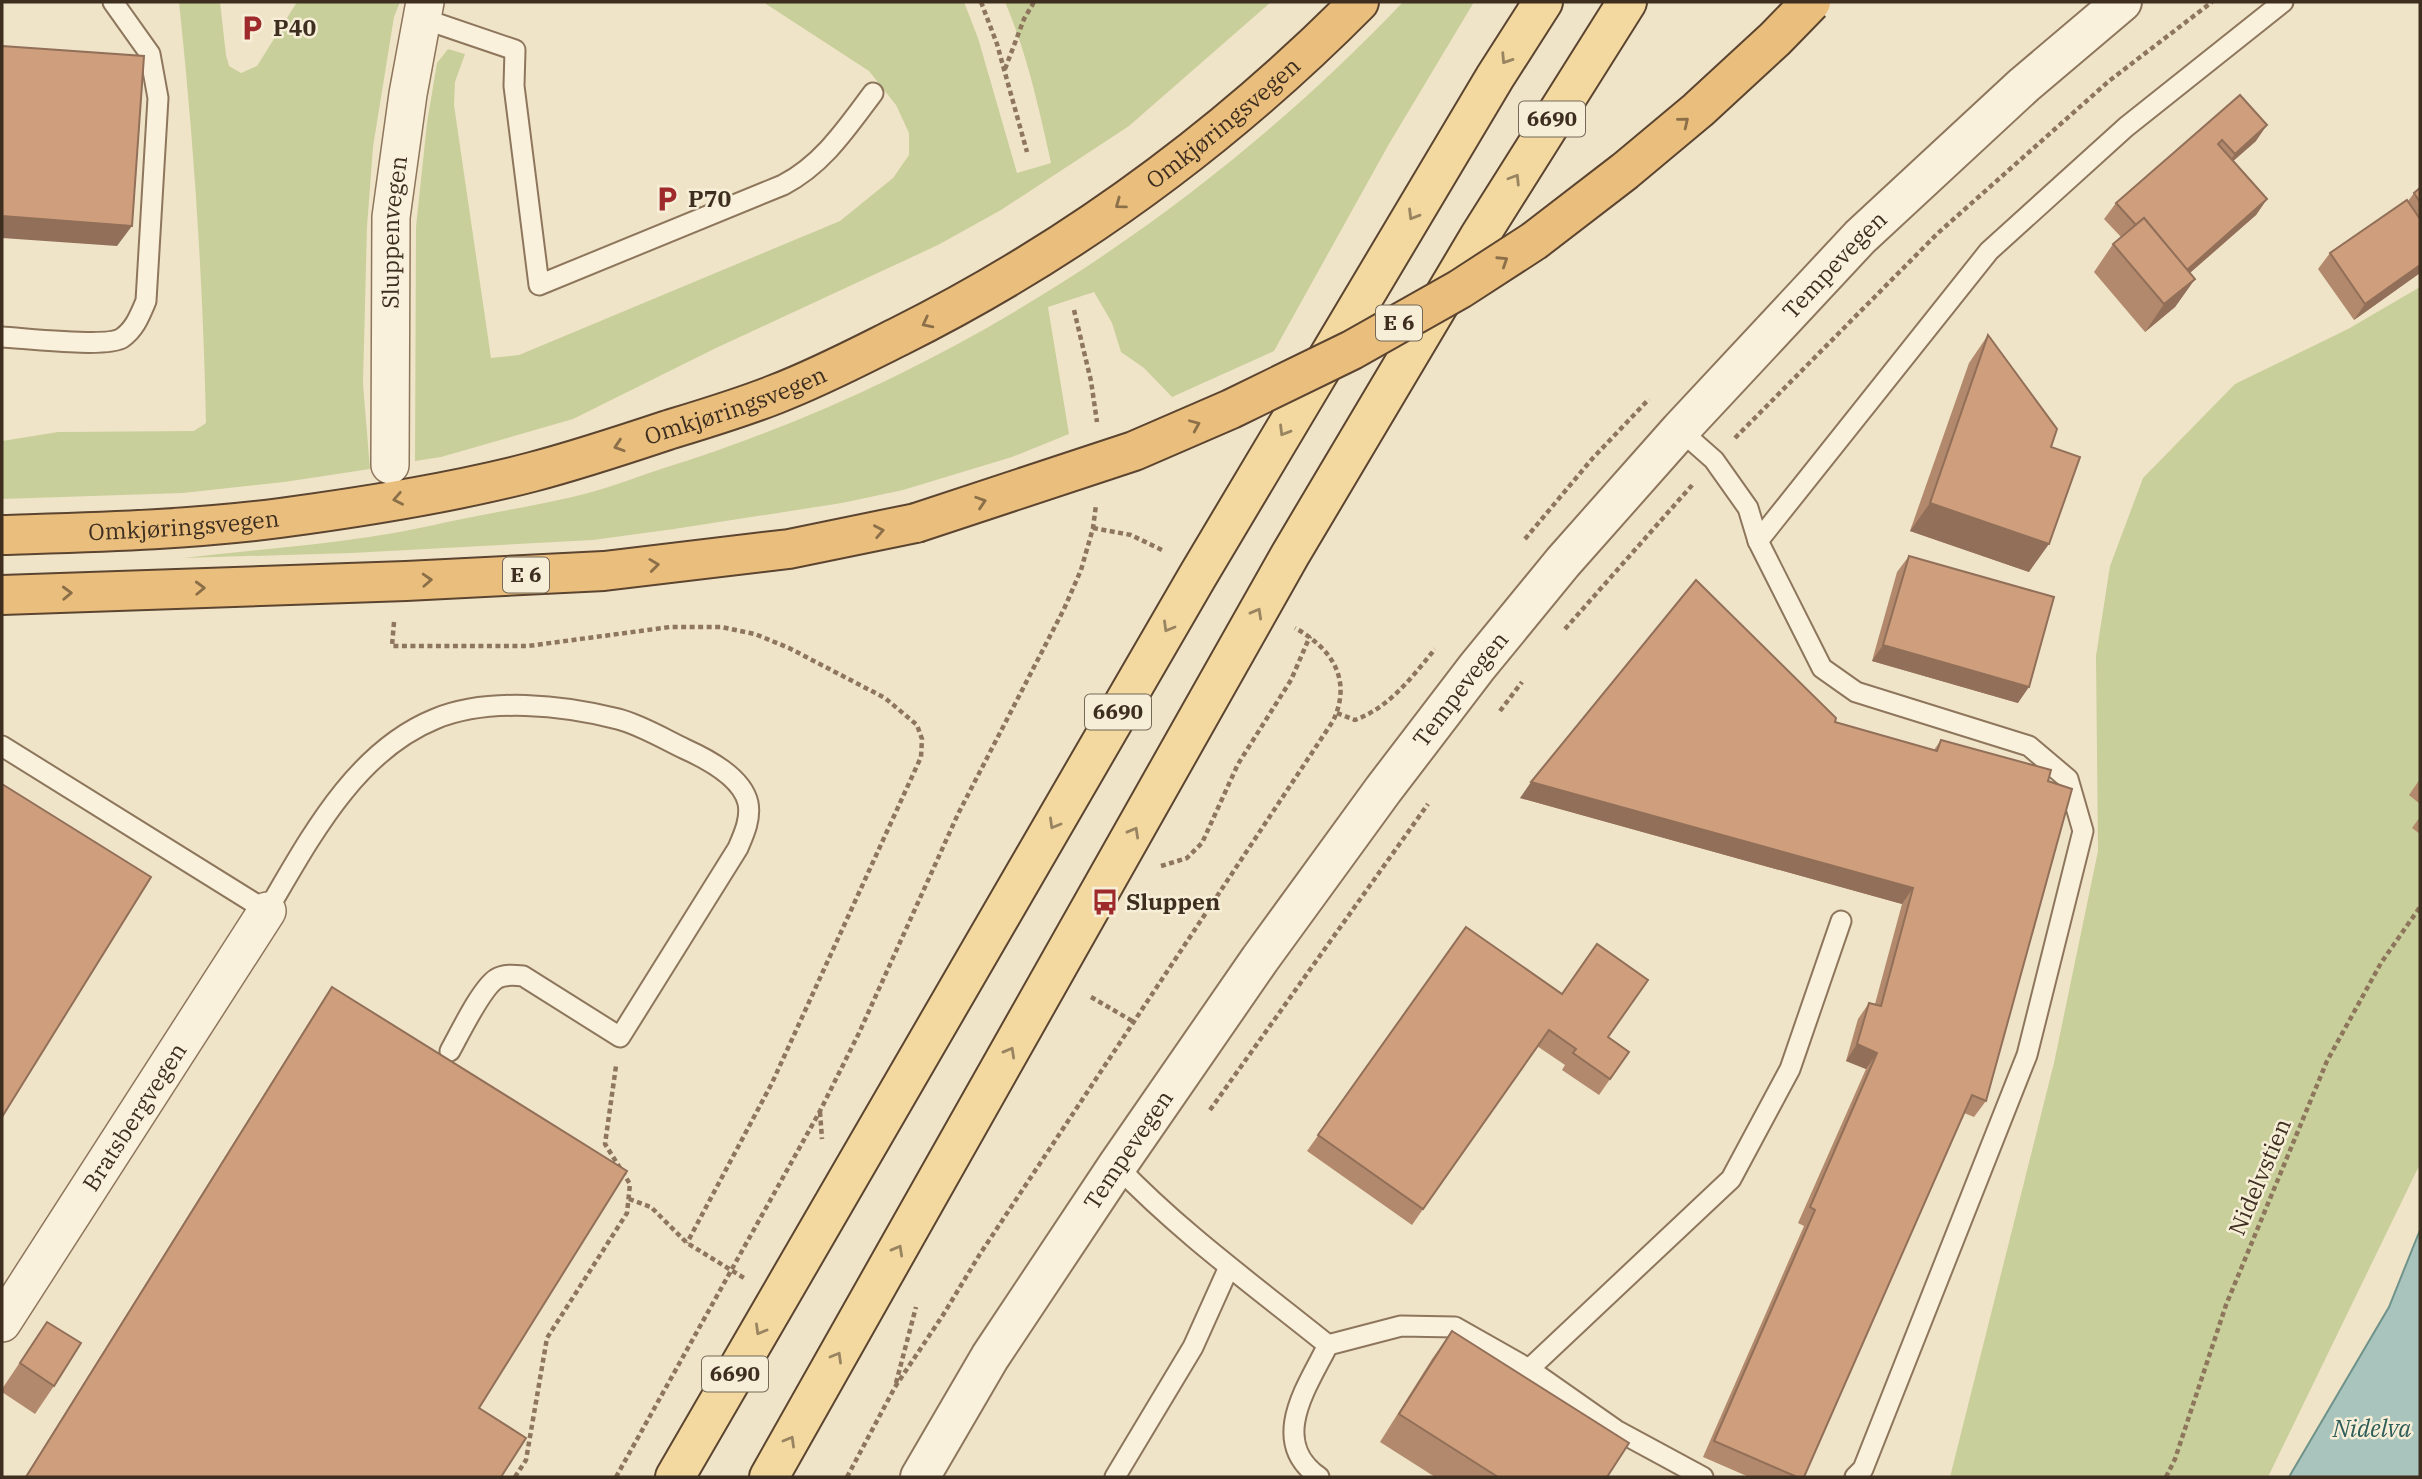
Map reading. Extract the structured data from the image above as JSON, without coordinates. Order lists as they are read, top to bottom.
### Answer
{
  "streets": {
    "highway": ["Omkjøringsvegen", "E 6"],
    "main road": ["6690"],
    "street": ["Sluppenvegen", "Tempevegen", "Bratsbergvegen"],
    "path": ["Nidelvstien"]
  },
  "water": ["Nidelva"],
  "places": {
    "parking": ["P40", "P70"],
    "bus stop": ["Sluppen"]
  }
}
